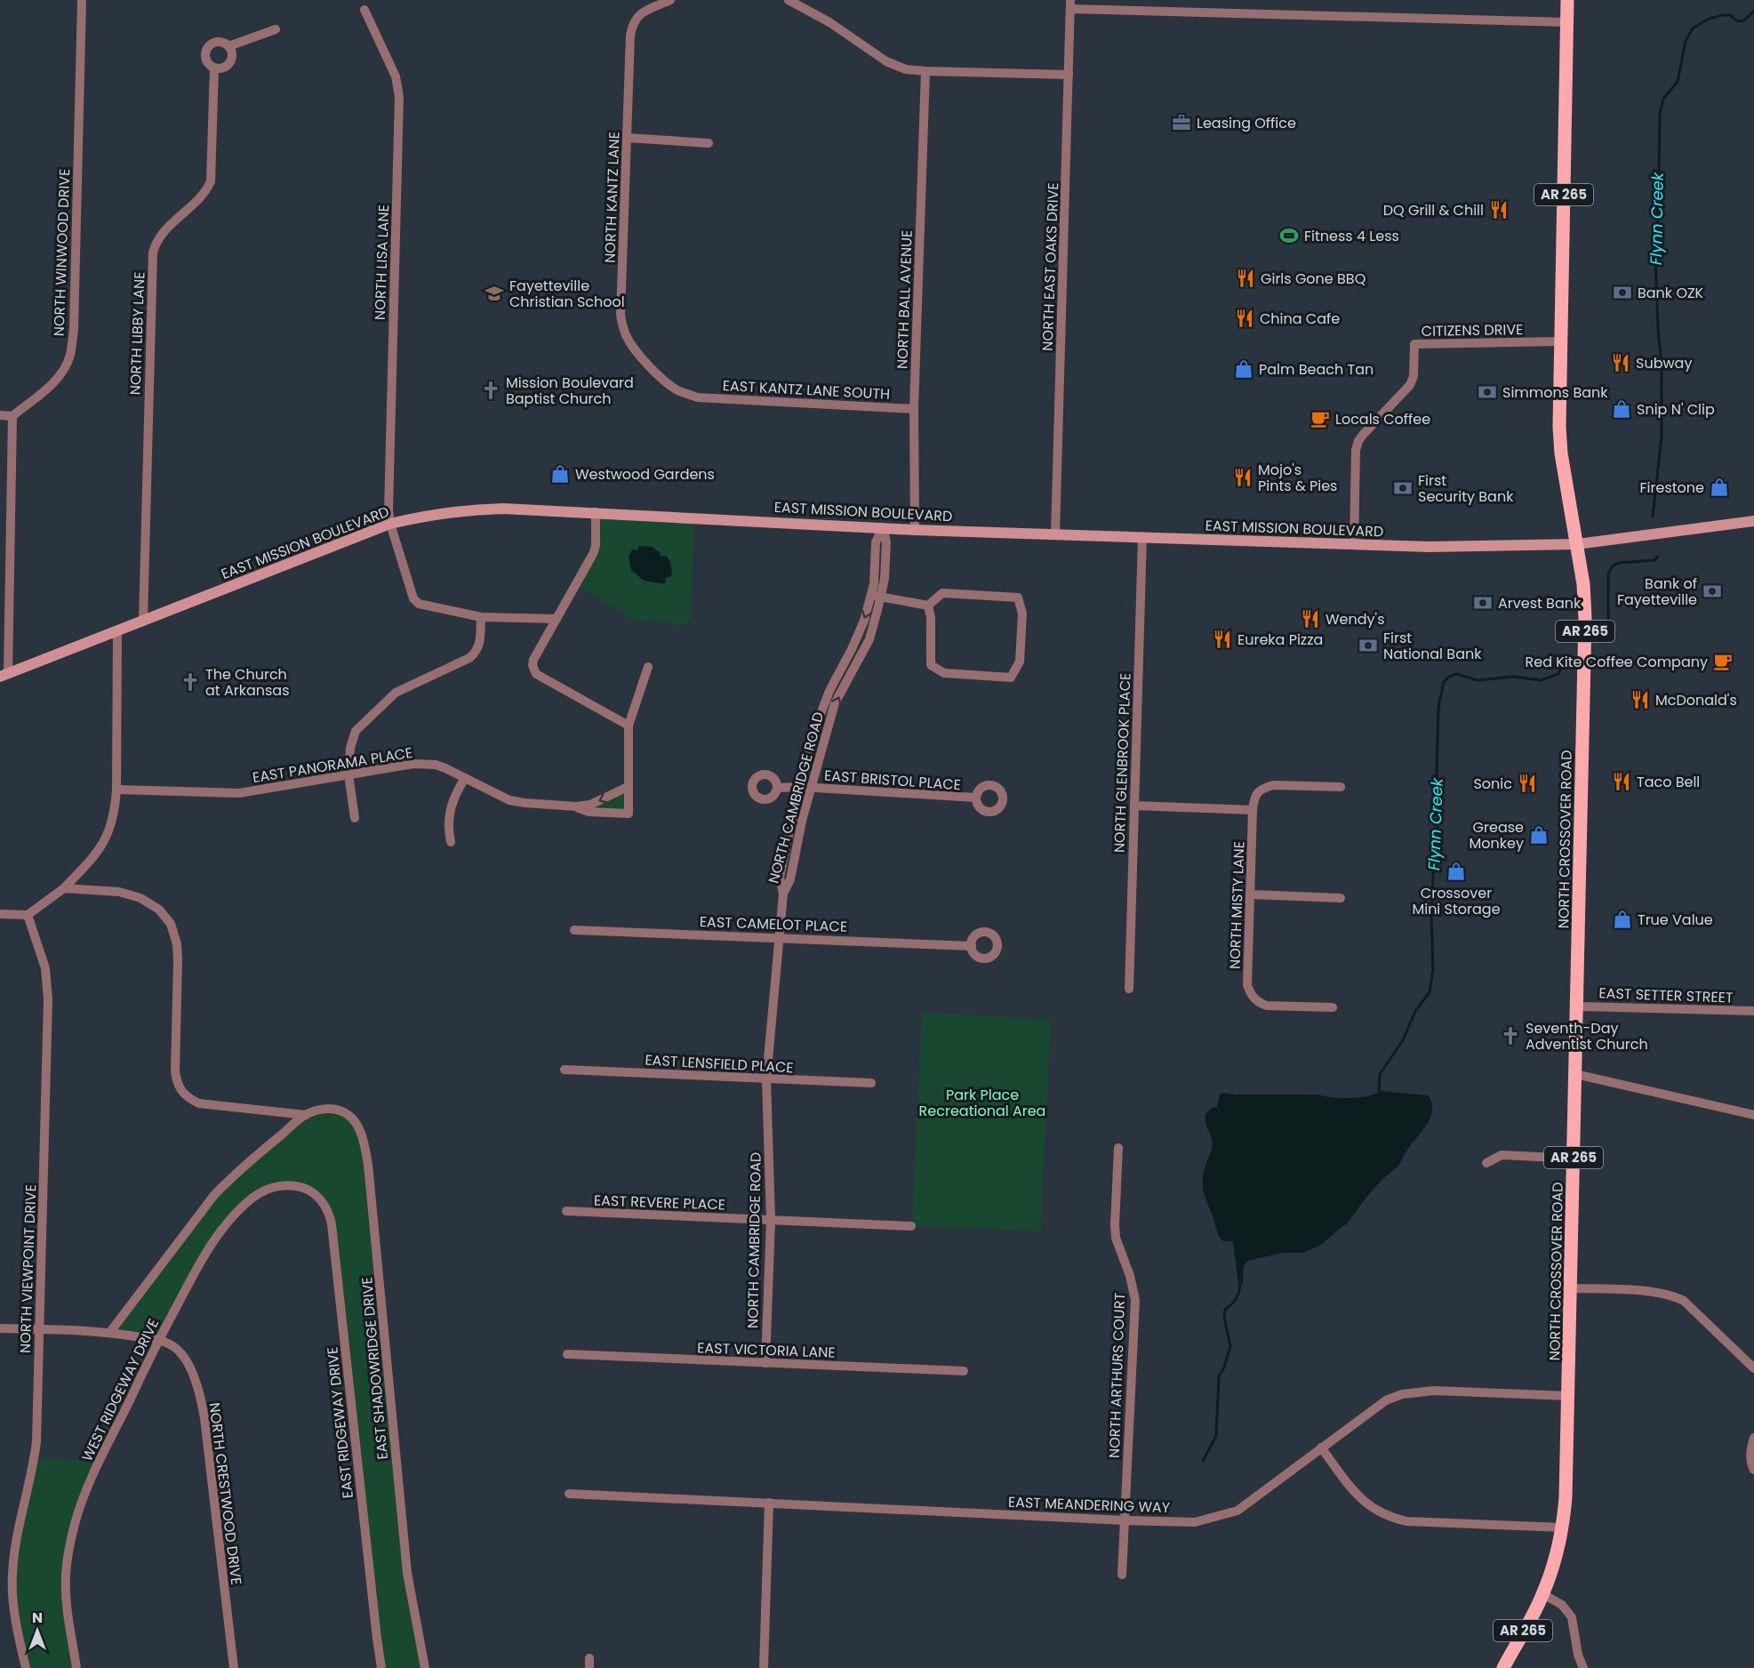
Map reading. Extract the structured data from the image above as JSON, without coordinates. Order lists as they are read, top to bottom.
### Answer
{
  "streets": {
    "main road": ["AR 265", "EAST MISSION BOULEVARD", "NORTH CROSSOVER ROAD"],
    "street": [
      "NORTH KANTZ LANE",
      "NORTH WINWOOD DRIVE",
      "NORTH LISA LANE",
      "NORTH EAST OAKS DRIVE",
      "NORTH BALL AVENUE",
      "CITIZENS DRIVE",
      "NORTH LIBBY LANE",
      "EAST KANTZ LANE SOUTH",
      "NORTH GLENBROOK PLACE",
      "EAST PANORAMA PLACE",
      "EAST BRISTOL PLACE",
      "NORTH CAMBRIDGE ROAD",
      "NORTH MISTY LANE",
      "EAST CAMELOT PLACE",
      "EAST SETTER STREET",
      "EAST LENSFIELD PLACE",
      "EAST REVERE PLACE",
      "NORTH VIEWPOINT DRIVE",
      "EAST VICTORIA LANE",
      "EAST SHADOWRIDGE DRIVE",
      "NORTH ARTHURS COURT",
      "WEST RIDGEWAY DRIVE",
      "EAST RIDGEWAY DRIVE",
      "NORTH CRESTWOOD DRIVE",
      "EAST MEANDERING WAY"
    ]
  },
  "crossings": [
    ["NORTH KANTZ LANE", "EAST KANTZ LANE SOUTH"],
    ["NORTH LISA LANE", "EAST MISSION BOULEVARD"],
    ["NORTH EAST OAKS DRIVE", "EAST MISSION BOULEVARD"],
    ["NORTH BALL AVENUE", "EAST KANTZ LANE SOUTH"],
    ["NORTH BALL AVENUE", "EAST MISSION BOULEVARD"],
    ["CITIZENS DRIVE", "EAST MISSION BOULEVARD"],
    ["CITIZENS DRIVE", "NORTH CROSSOVER ROAD"],
    ["NORTH LIBBY LANE", "EAST MISSION BOULEVARD"],
    ["EAST MISSION BOULEVARD", "NORTH GLENBROOK PLACE"],
    ["EAST MISSION BOULEVARD", "NORTH CAMBRIDGE ROAD"],
    ["EAST MISSION BOULEVARD", "NORTH CROSSOVER ROAD"],
    ["EAST BRISTOL PLACE", "NORTH CAMBRIDGE ROAD"],
    ["NORTH CAMBRIDGE ROAD", "EAST CAMELOT PLACE"],
    ["NORTH CAMBRIDGE ROAD", "EAST LENSFIELD PLACE"],
    ["NORTH CAMBRIDGE ROAD", "EAST REVERE PLACE"],
    ["NORTH CAMBRIDGE ROAD", "EAST VICTORIA LANE"],
    ["NORTH CROSSOVER ROAD", "EAST SETTER STREET"],
    ["NORTH CROSSOVER ROAD", "EAST MEANDERING WAY"],
    ["NORTH ARTHURS COURT", "EAST MEANDERING WAY"],
    ["WEST RIDGEWAY DRIVE", "EAST RIDGEWAY DRIVE"],
    ["WEST RIDGEWAY DRIVE", "NORTH CRESTWOOD DRIVE"]
  ],
  "water": ["Flynn Creek"],
  "parks": ["Park Place Recreational Area"],
  "places": {
    "office": ["Leasing Office"],
    "restaurant": [
      "DQ Grill & Chill",
      "Girls Gone BBQ",
      "China Cafe",
      "Subway",
      "Mojo's Pints & Pies",
      "Wendy's",
      "Eureka Pizza",
      "McDonald's",
      "Taco Bell",
      "Sonic"
    ],
    "sports": ["Fitness 4 Less"],
    "bank": [
      "Bank OZK",
      "Simmons Bank",
      "First Security Bank",
      "Bank of Fayetteville",
      "Arvest Bank",
      "First National Bank"
    ],
    "school or university": ["Fayetteville Christian School"],
    "shop": [
      "Palm Beach Tan",
      "Snip N' Clip",
      "Westwood Gardens",
      "Firestone",
      "Grease Monkey",
      "Crossover Mini Storage",
      "True Value"
    ],
    "church": ["Mission Boulevard Baptist Church", "The Church at Arkansas", "Seventh-Day Adventist Church"],
    "cafe": ["Locals Coffee", "Red Kite Coffee Company"]
  },
  "north": "top"
}
